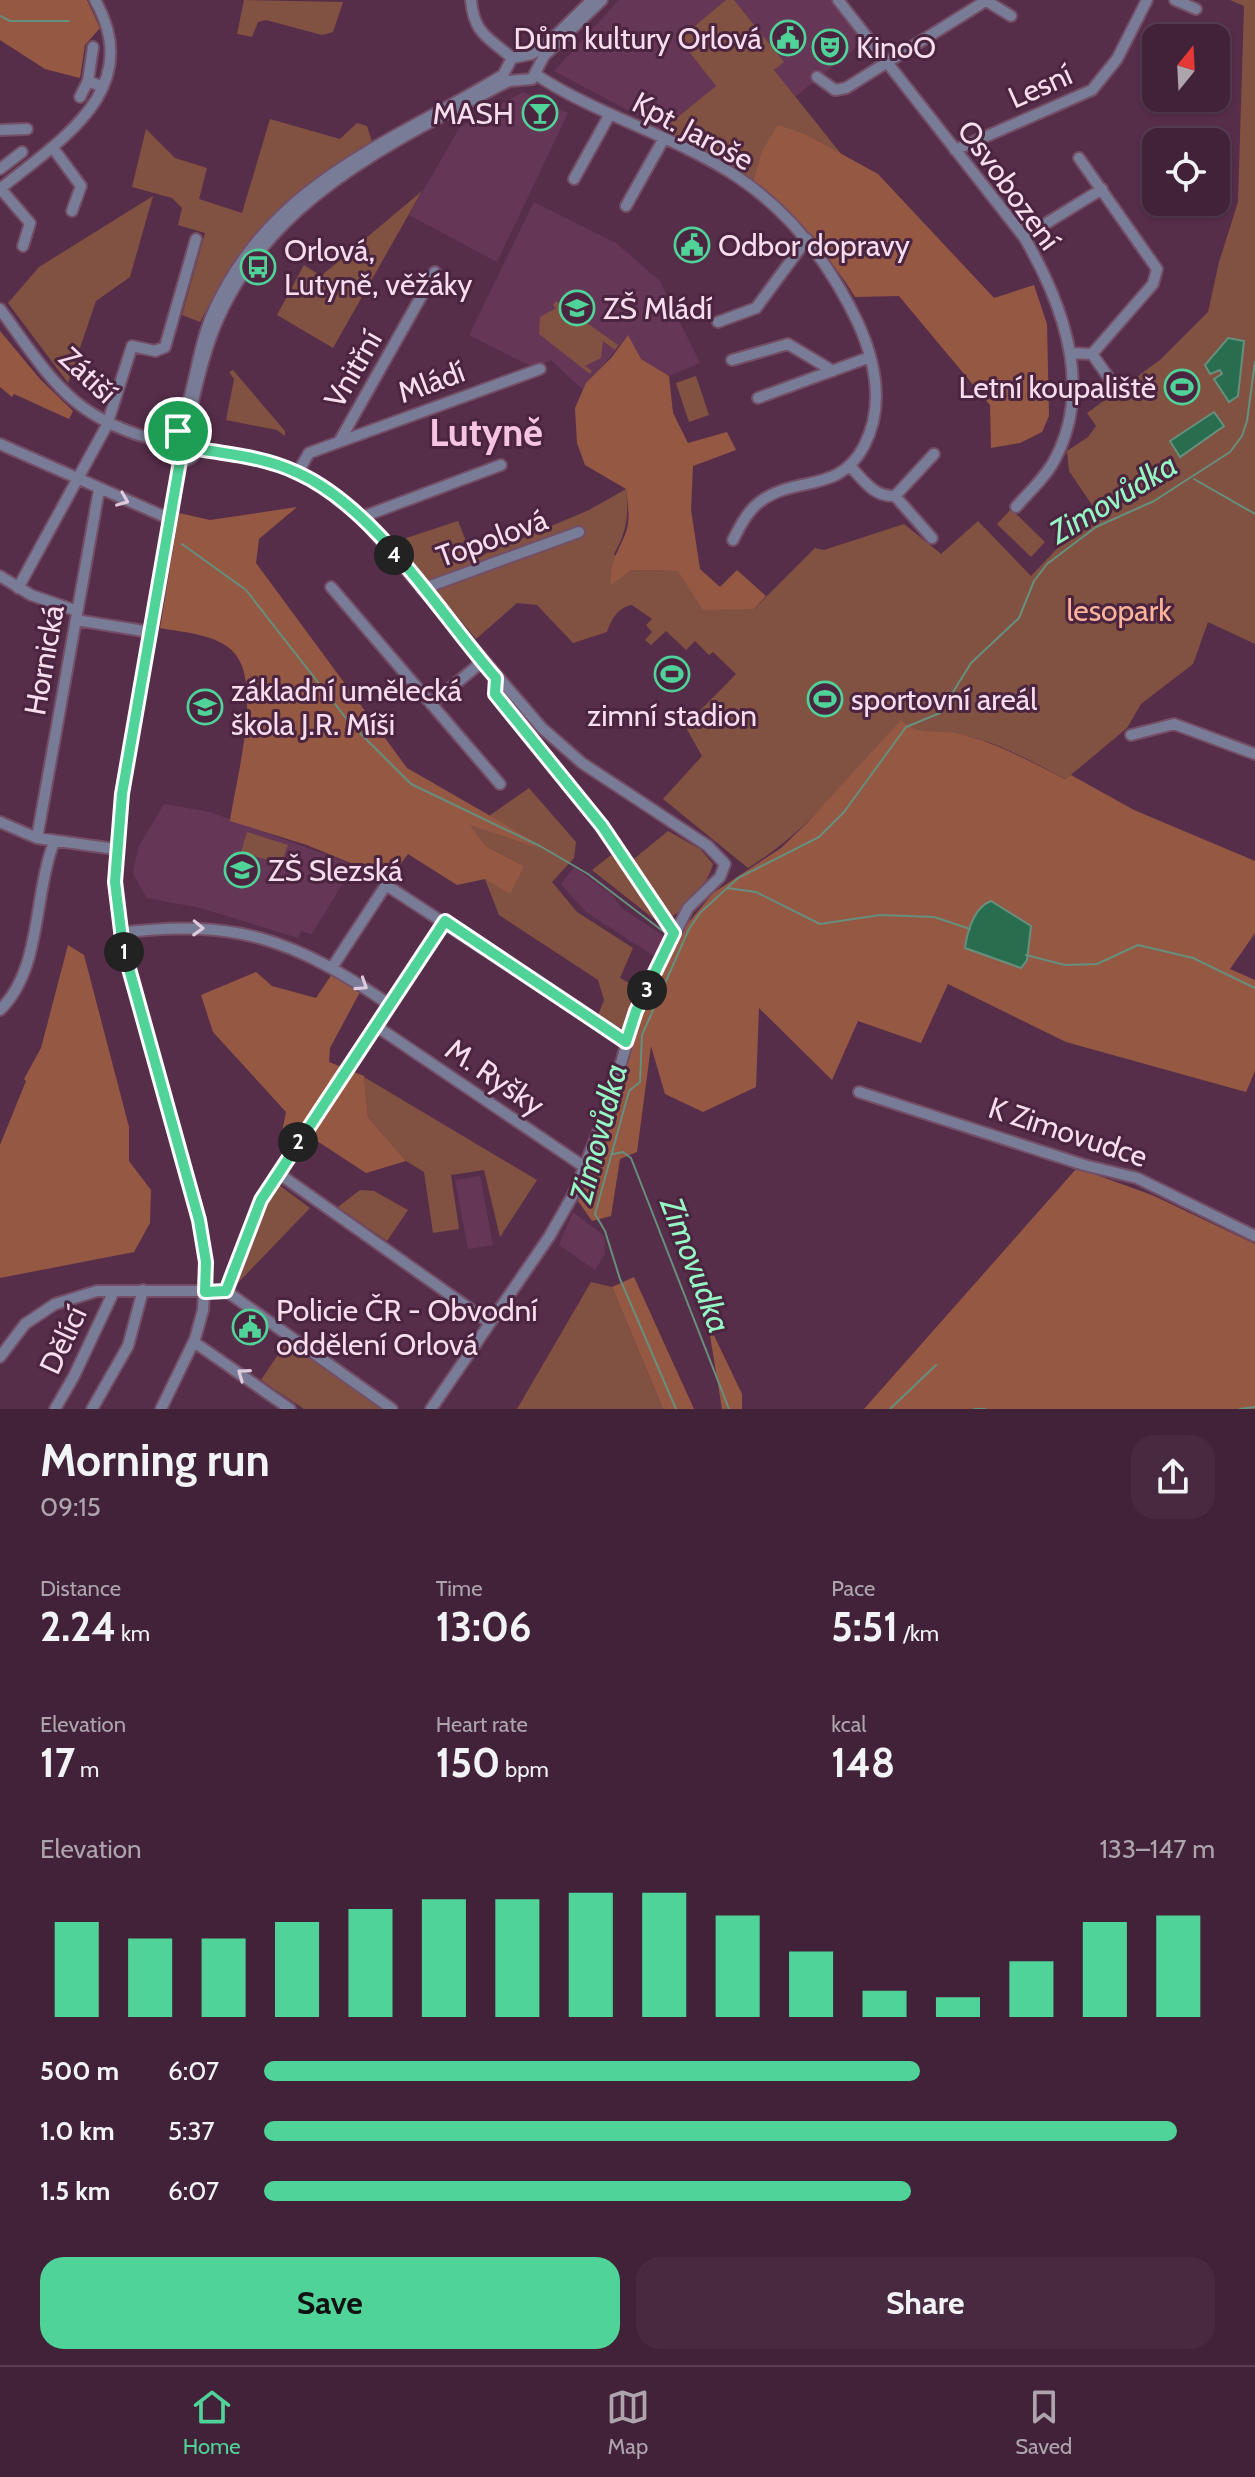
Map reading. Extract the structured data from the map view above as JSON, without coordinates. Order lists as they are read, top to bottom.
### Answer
{
  "streets": {
    "street": [
      "Lesní",
      "Kpt. Jaroše",
      "Osvobození",
      "Vnitřní",
      "Zátiší",
      "Mládí",
      "Topolová",
      "Hornická",
      "M. Ryšky",
      "K Zimovudce",
      "Dělící"
    ]
  },
  "crossings": [
    ["Lesní", "Osvobození"],
    ["Vnitřní", "Mládí"]
  ],
  "districts": ["Lutyně"],
  "water": ["Zimovůdka", "Zimovudka"],
  "parks": ["lesopark"],
  "places": {
    "public building": ["Dům kultury Orlová", "Odbor dopravy", "Policie ČR - Obvodní oddělení Orlová"],
    "theatre": ["KinoO"],
    "bar": ["MASH"],
    "bus stop": ["Orlová, Lutyně, věžáky"],
    "school or university": ["ZŠ Mládí", "základní umělecká škola J.R. Míši", "ZŠ Slezská"],
    "sports": ["Letní koupaliště", "zimní stadion", "sportovní areál"]
  },
  "north": "top",
  "page": {
    "pins": [
      "4",
      "1",
      "3",
      "2"
    ],
    "heading": ["Morning run", "09:15"],
    "stats": [
      ["Distance", "2.24 km"],
      ["Time", "13:06"],
      ["Pace", "5:51 /km"],
      ["Elevation", "17 m"],
      ["Heart rate", "150 bpm"],
      ["kcal", "148"]
    ],
    "chart": ["Elevation", "133–147 m"],
    "list": [
      {
        "name": "500 m",
        "note": "6:07"
      },
      {
        "name": "1.0 km",
        "note": "5:37"
      },
      {
        "name": "1.5 km",
        "note": "6:07"
      }
    ],
    "buttons": ["Save", "Share"],
    "tabs": ["Home", "Map", "Saved"]
  }
}
